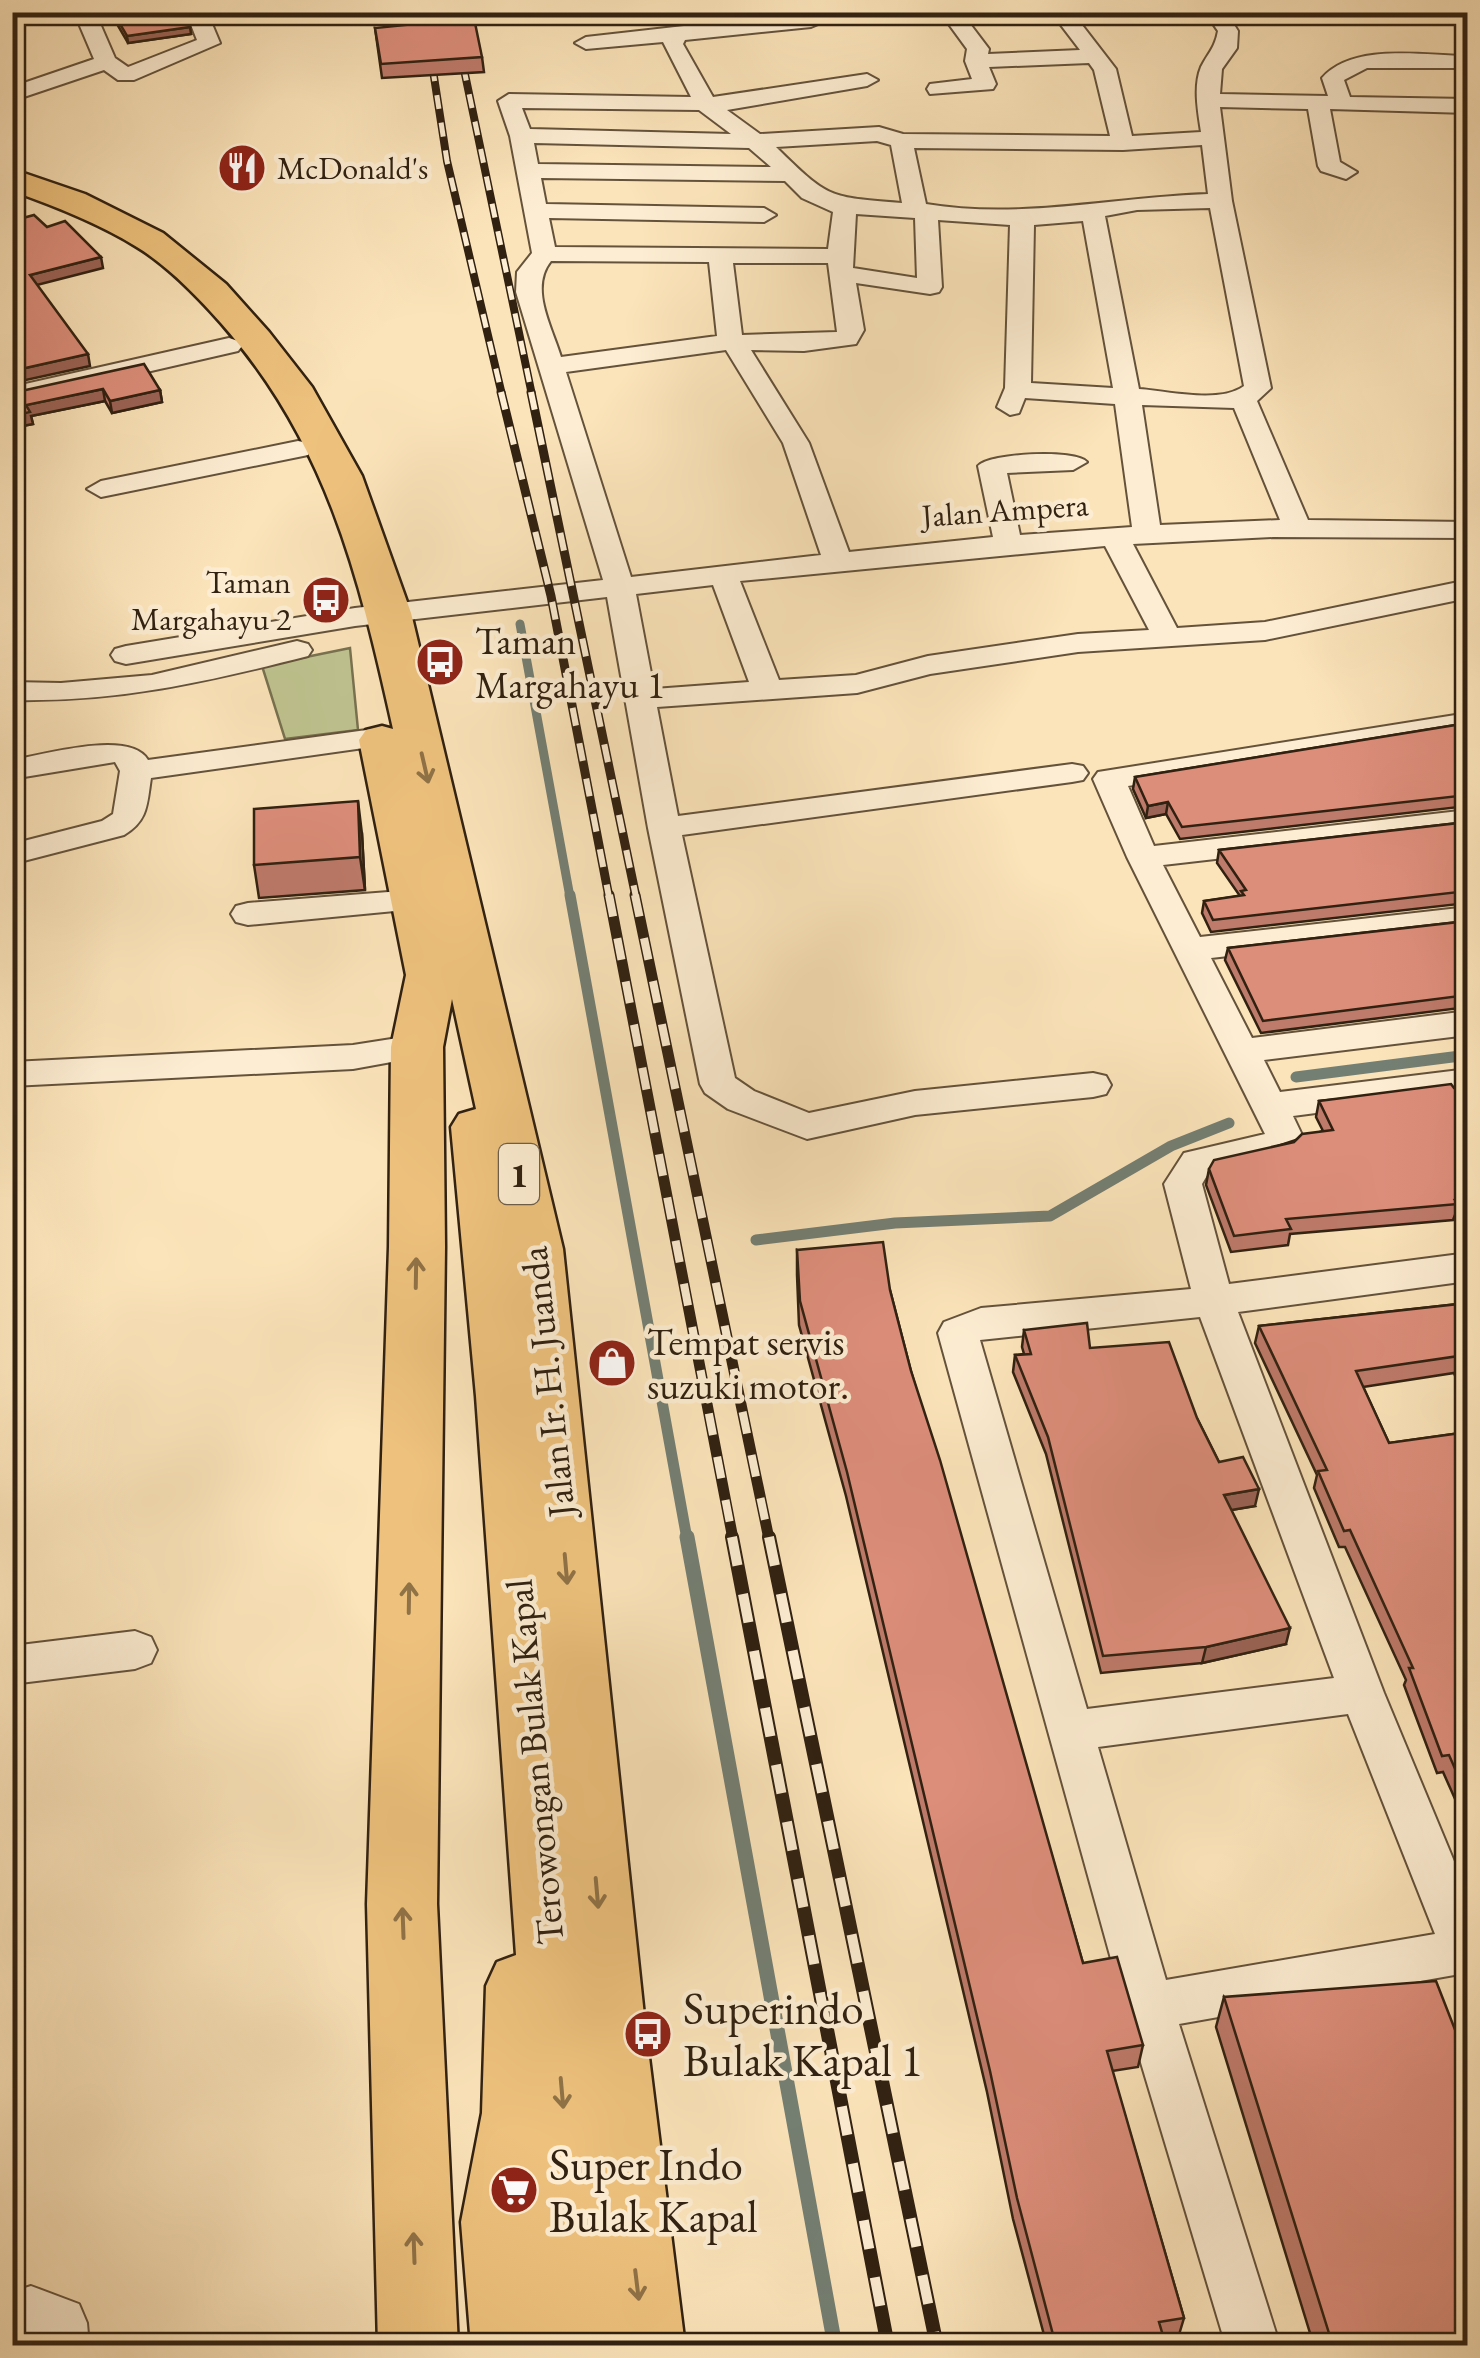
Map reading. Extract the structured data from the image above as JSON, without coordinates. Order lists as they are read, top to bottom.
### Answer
{
  "streets": {
    "highway": ["1", "Jalan Ir. H. Juanda", "Terowongan Bulak Kapal"],
    "street": ["Jalan Ampera"]
  },
  "crossings": [
    ["Jalan Ampera", "Jalan Ir. H. Juanda"],
    ["Jalan Ir. H. Juanda", "Terowongan Bulak Kapal"]
  ],
  "places": {
    "restaurant": ["McDonald's"],
    "bus stop": ["Taman Margahayu 2", "Taman Margahayu 1", "Superindo Bulak Kapal 1"],
    "shop": ["Tempat servis suzuki motor."],
    "supermarket": ["Super Indo Bulak Kapal"]
  }
}
